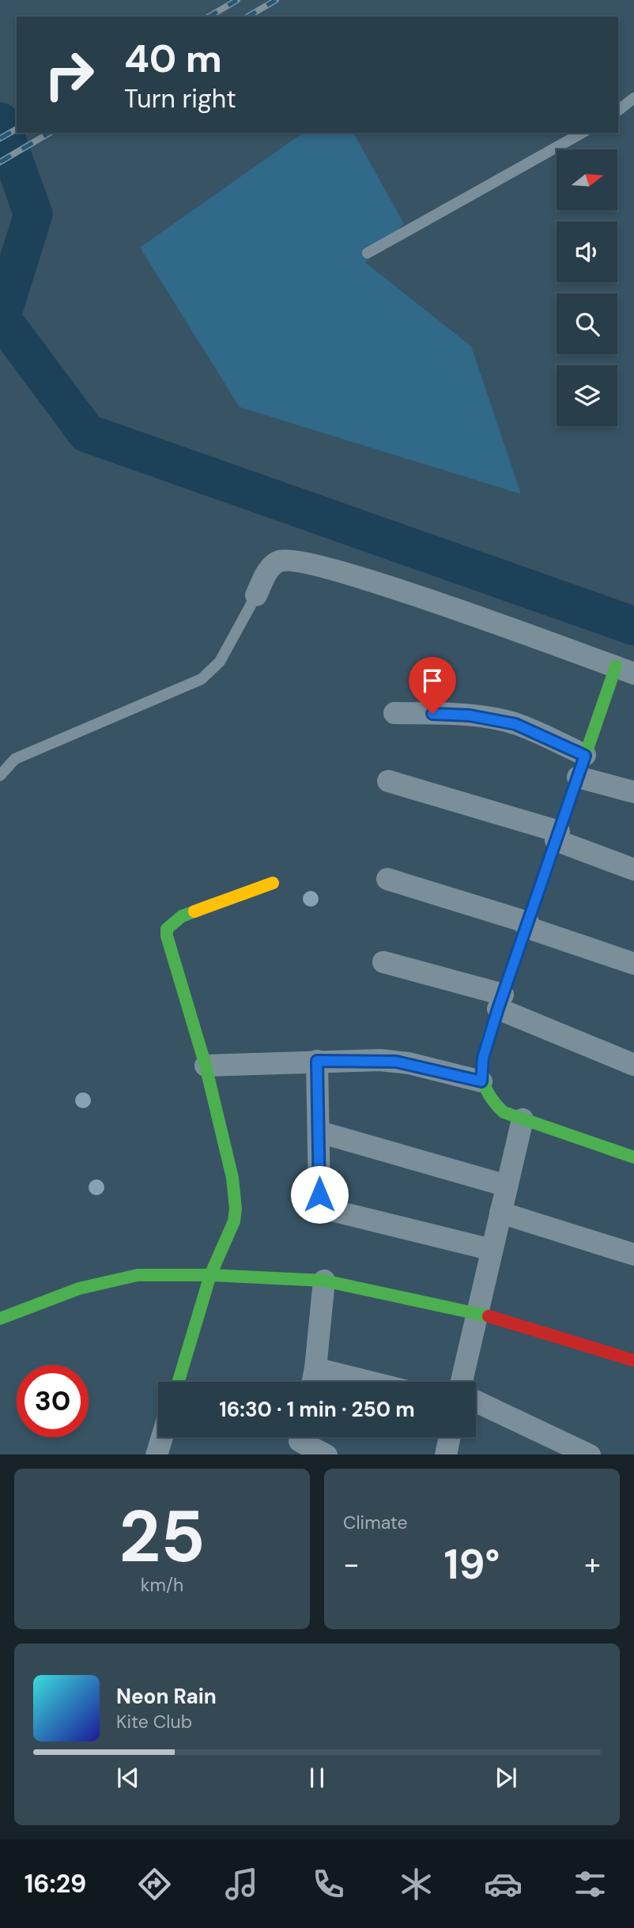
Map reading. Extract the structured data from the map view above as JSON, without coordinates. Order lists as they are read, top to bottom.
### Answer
{
  "north": "right",
  "page": {
    "turn": ["40 m", "Turn right"],
    "limit": "30",
    "trip": "16:30 · 1 min · 250 m",
    "tile": [
      ["25", "km/h"],
      "Climate"
    ],
    "heat": ["−", "19°", "+"],
    "song": ["Neon Rain", "Kite Club"],
    "tabs": "16:29"
  }
}
